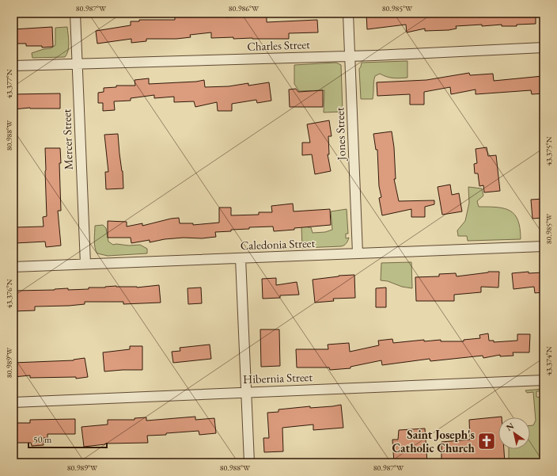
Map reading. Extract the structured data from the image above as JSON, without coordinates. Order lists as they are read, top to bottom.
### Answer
{
  "streets": {
    "street": [
      "Charles Street",
      "Jones Street",
      "Mercer Street",
      "Caledonia Street",
      "Hibernia Street"
    ]
  },
  "crossings": [
    ["Charles Street", "Jones Street"],
    ["Charles Street", "Mercer Street"],
    ["Jones Street", "Caledonia Street"],
    ["Mercer Street", "Caledonia Street"]
  ],
  "places": {
    "church": ["Saint Joseph's Catholic Church"]
  },
  "scale_bar": "50 m",
  "north": "top left",
  "coordinates": [
    "80.987°W",
    "80.986°W",
    "80.985°W",
    "43.377°N",
    "80.988°W",
    "43.375°N",
    "43.376°N",
    "43.374°N",
    "80.989°W"
  ]
}
